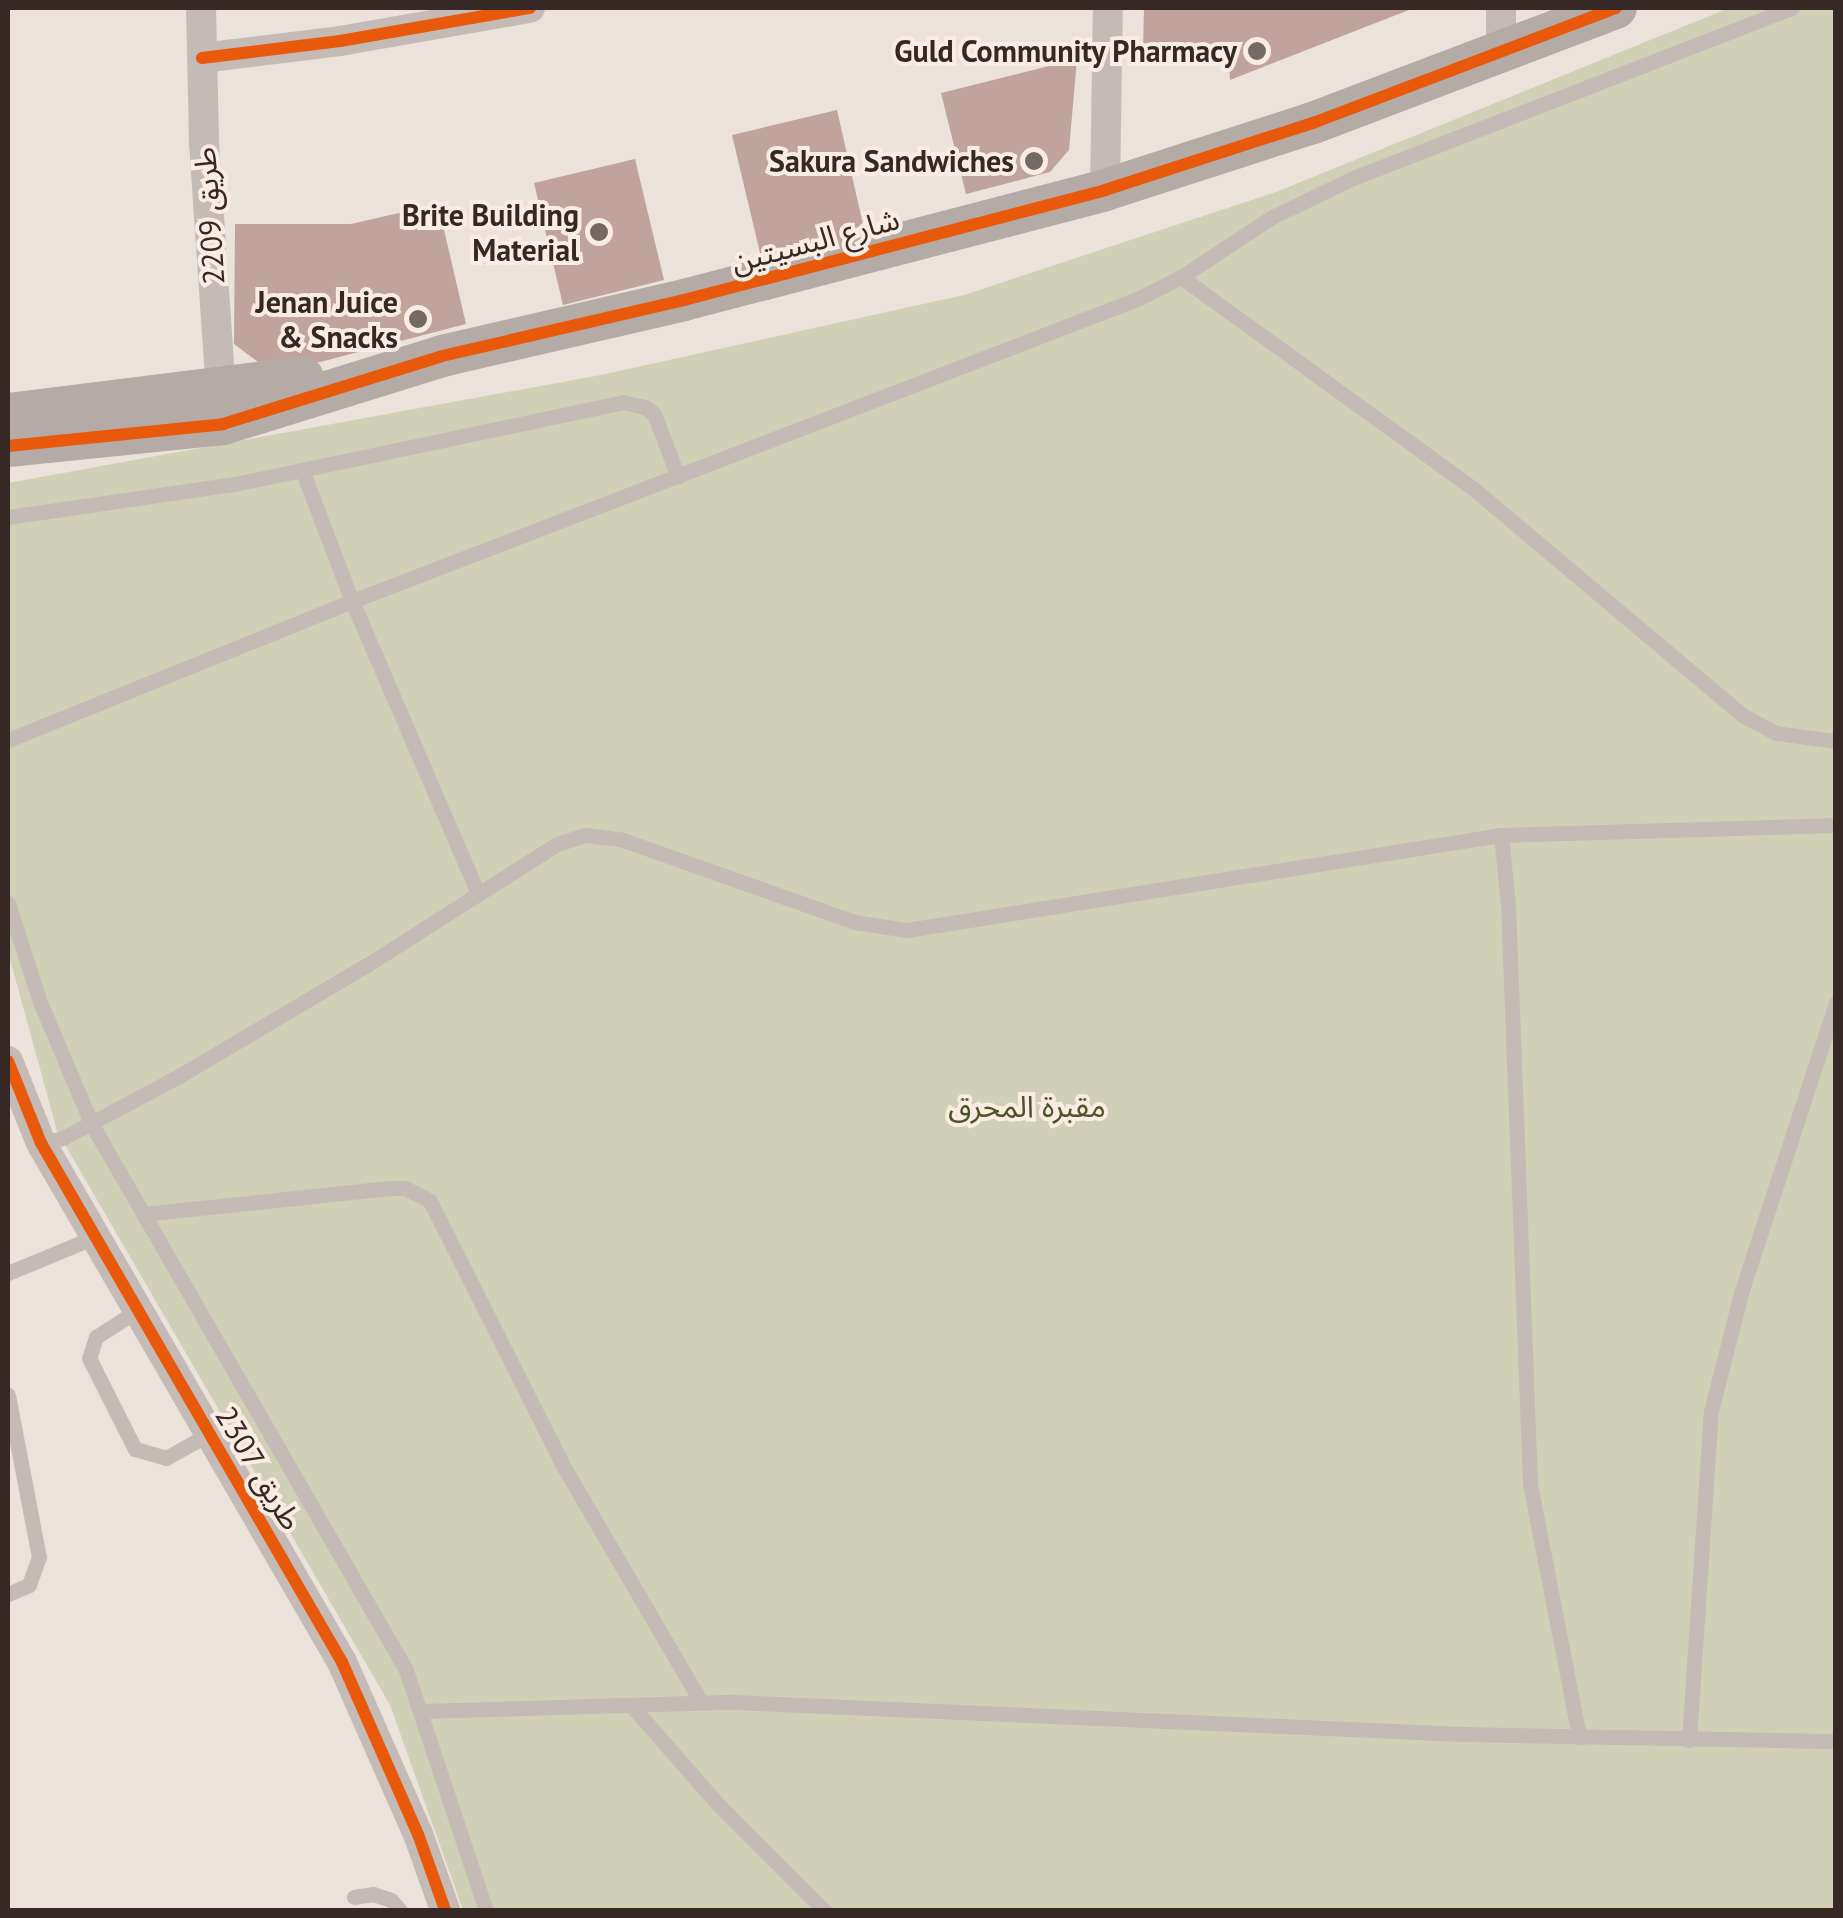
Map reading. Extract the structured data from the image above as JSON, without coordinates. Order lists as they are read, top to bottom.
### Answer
{
  "streets": {
    "street": ["طريق 2209", "شارع البسيتين", "طريق 2307"]
  },
  "crossings": [
    ["طريق 2209", "شارع البسيتين"]
  ],
  "parks": ["مقبرة المحرق"],
  "places": [
    "Guld Community Pharmacy",
    "Sakura Sandwiches",
    "Brite Building Material",
    "Jenan Juice & Snacks"
  ]
}
